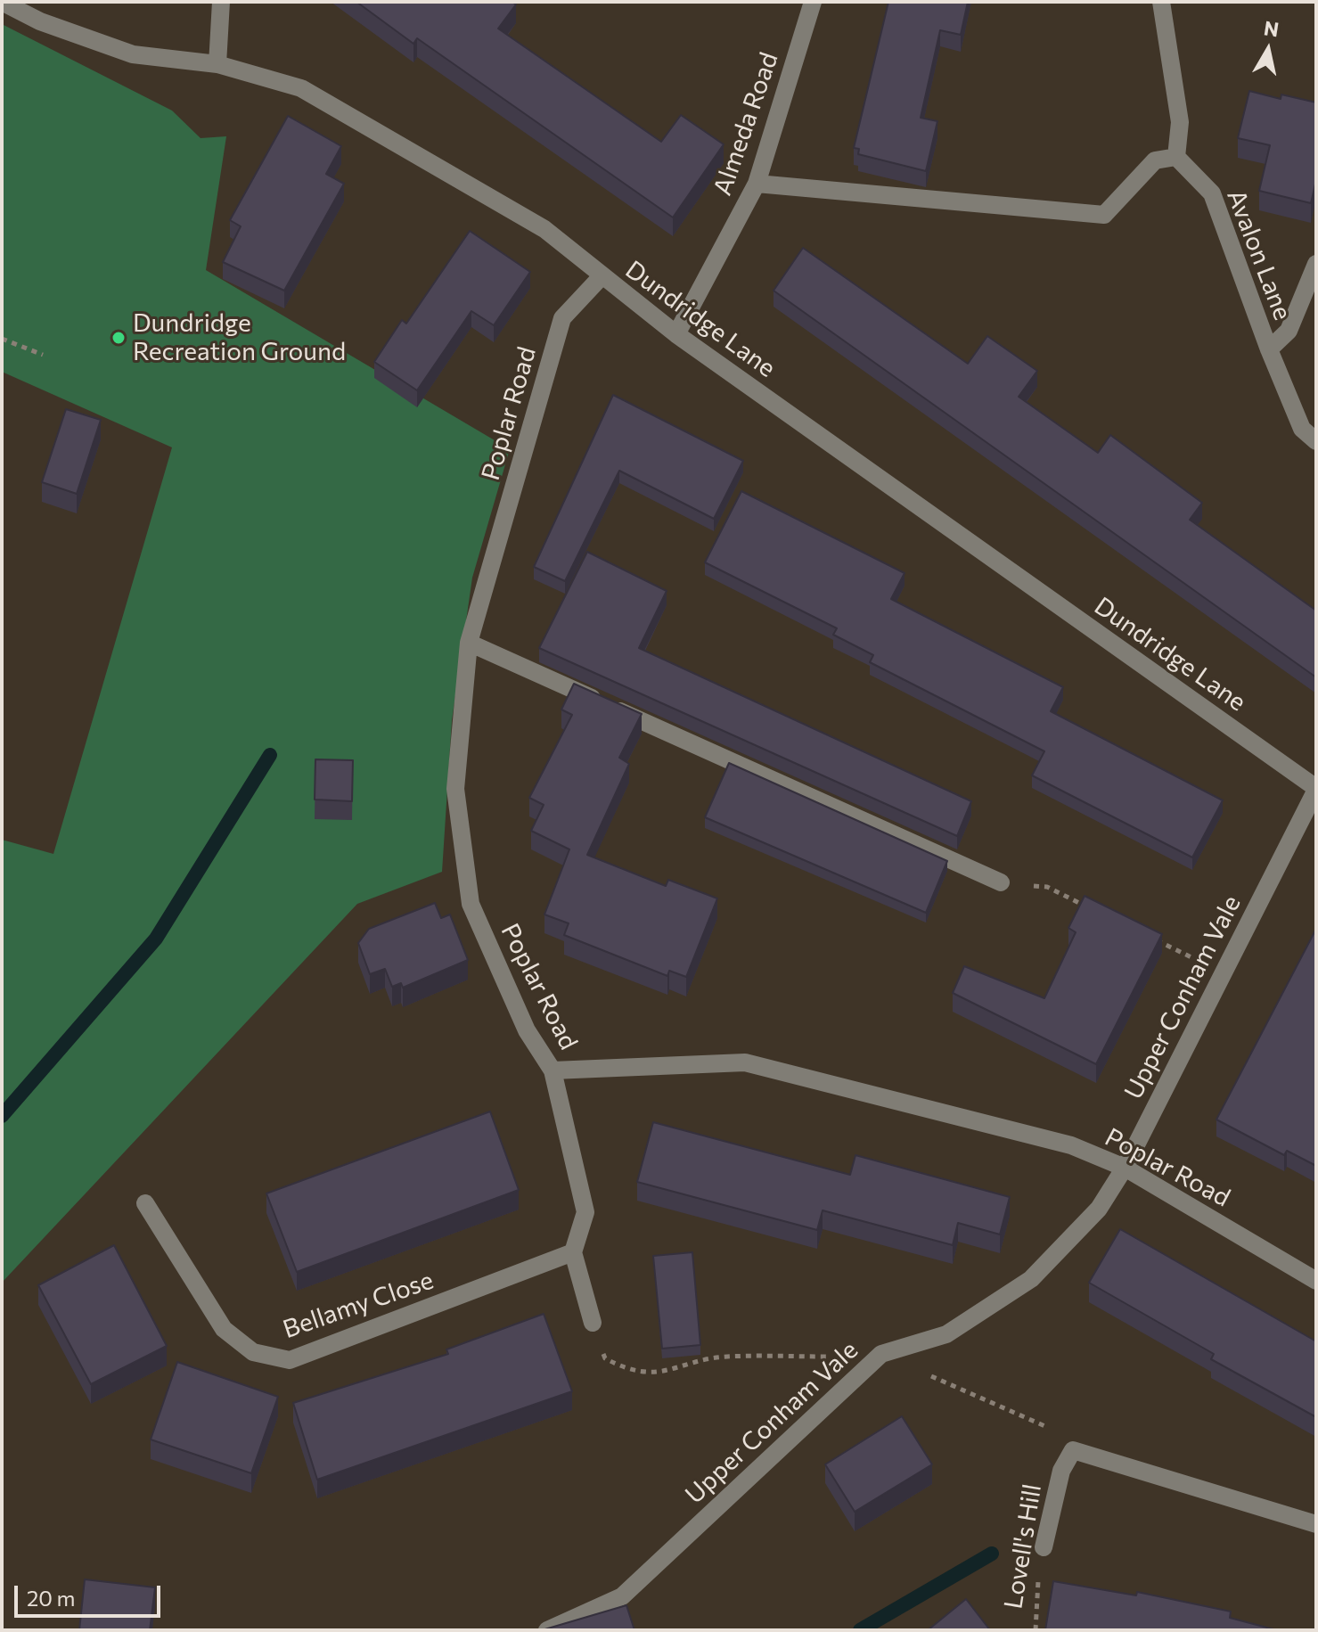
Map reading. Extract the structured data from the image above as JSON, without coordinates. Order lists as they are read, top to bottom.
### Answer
{
  "streets": {
    "street": [
      "Almeda Road",
      "Avalon Lane",
      "Dundridge Lane",
      "Poplar Road",
      "Upper Conham Vale",
      "Bellamy Close",
      "Lovell's Hill"
    ]
  },
  "crossings": [
    ["Almeda Road", "Dundridge Lane"],
    ["Dundridge Lane", "Poplar Road"],
    ["Dundridge Lane", "Upper Conham Vale"],
    ["Poplar Road", "Upper Conham Vale"]
  ],
  "places": ["Dundridge Recreation Ground"],
  "scale_bar": "20 m",
  "north": "top"
}
